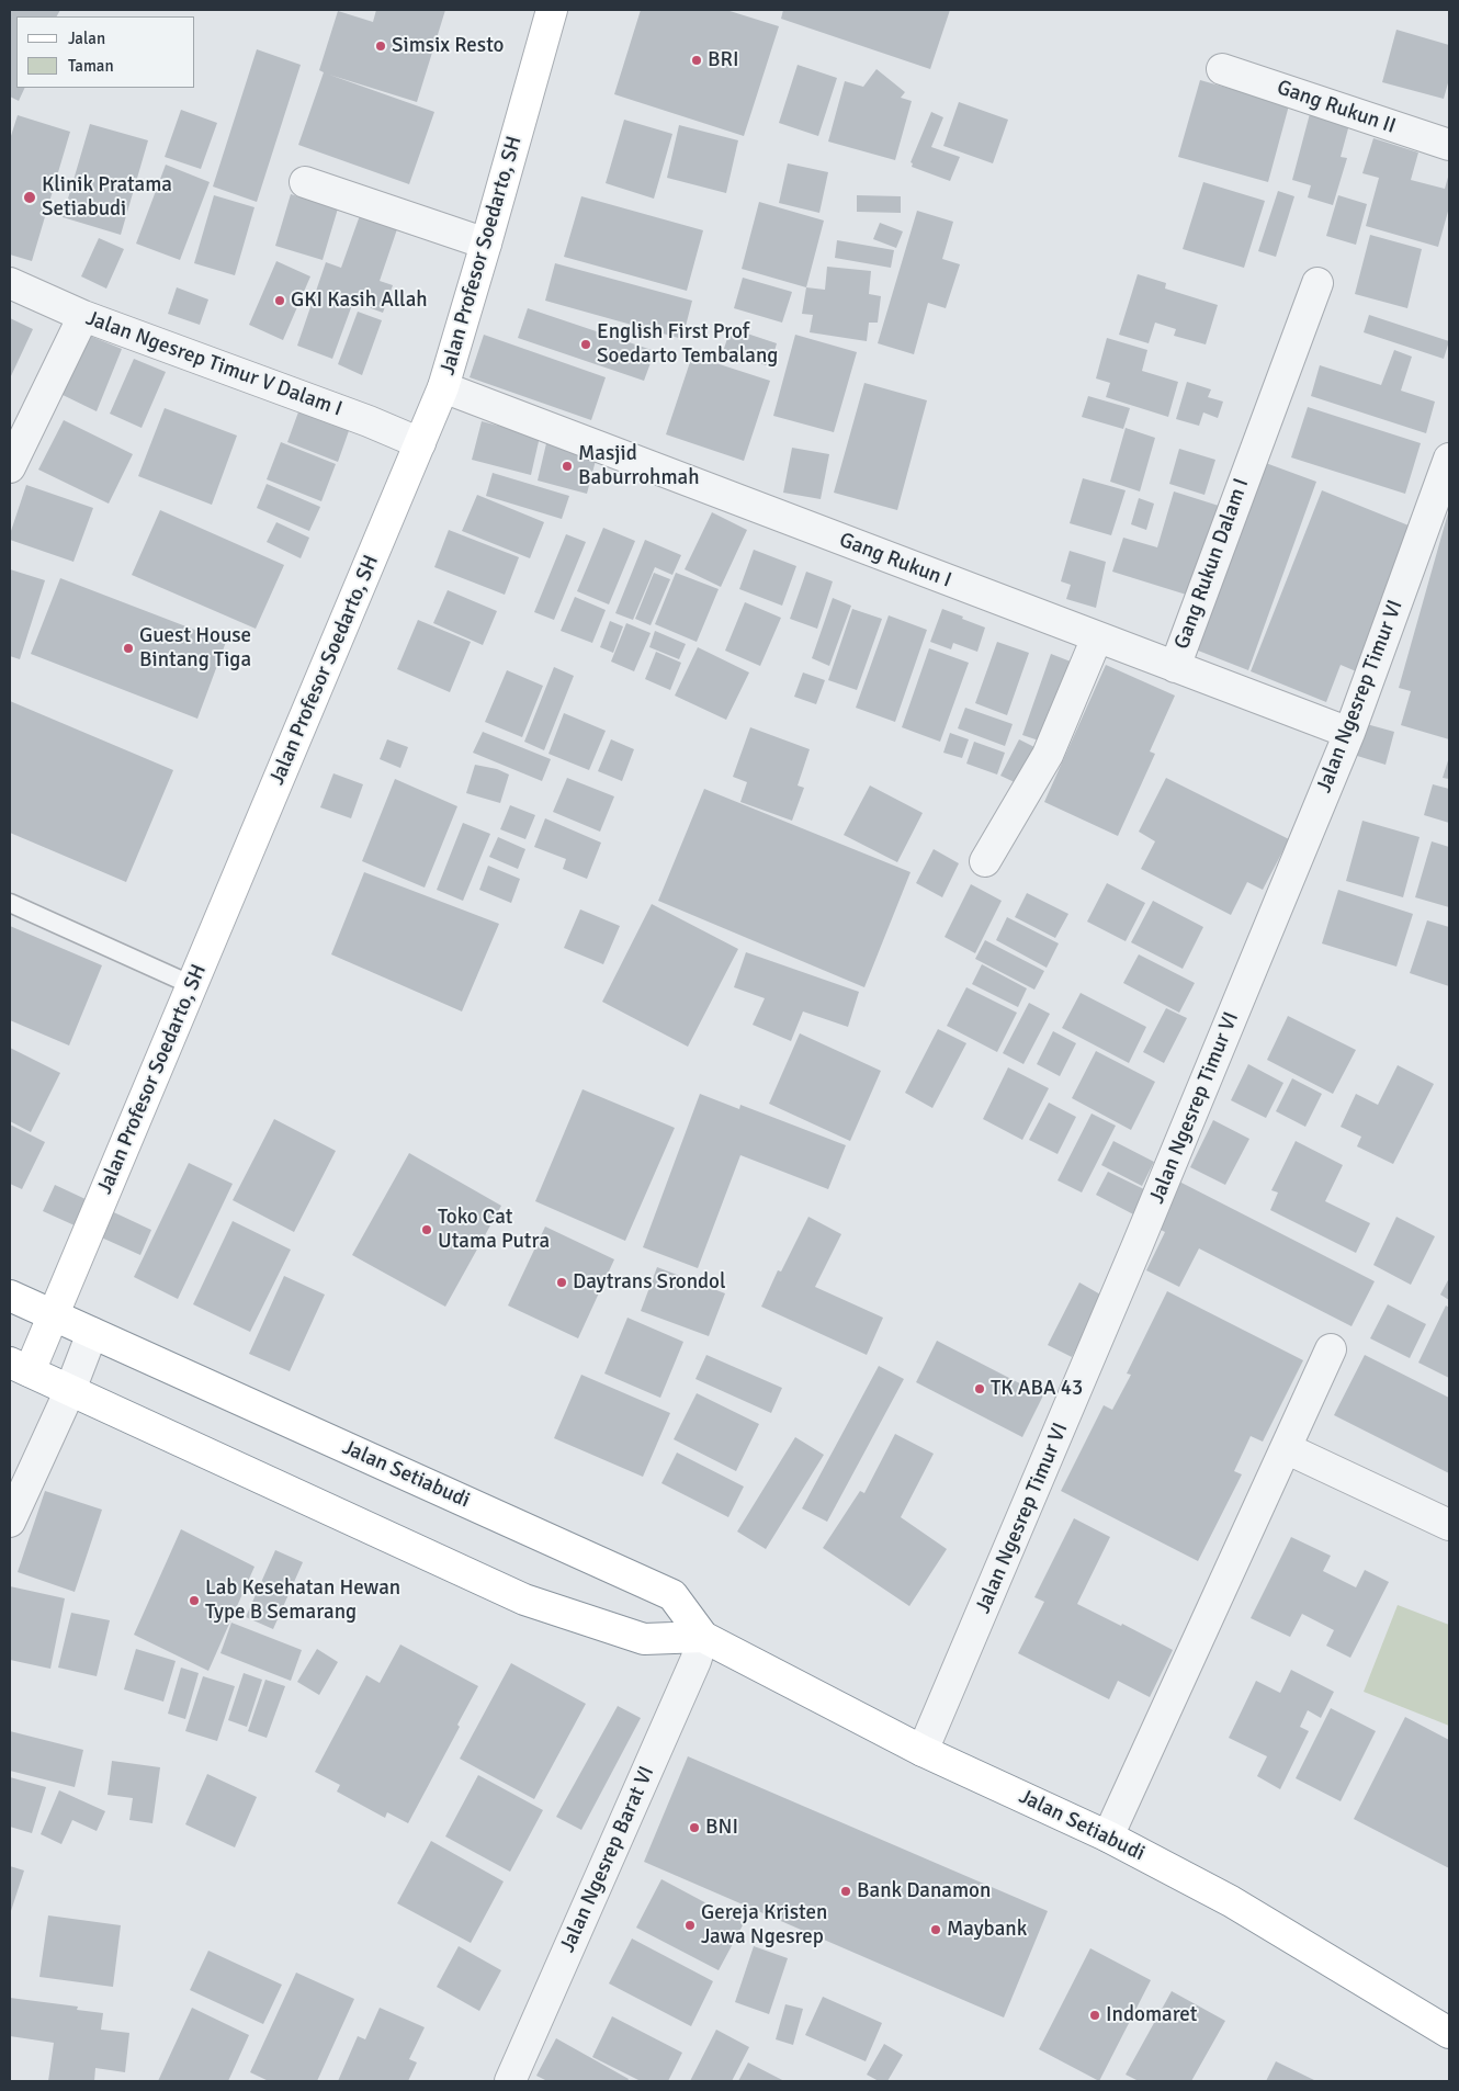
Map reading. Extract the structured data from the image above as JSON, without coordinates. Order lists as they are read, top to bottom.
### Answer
{
  "streets": {
    "main road": ["Jalan Profesor Soedarto, SH", "Jalan Setiabudi"],
    "street": [
      "Gang Rukun II",
      "Jalan Ngesrep Timur V Dalam I",
      "Gang Rukun I",
      "Gang Rukun Dalam I",
      "Jalan Ngesrep Timur VI",
      "Jalan Ngesrep Barat VI"
    ]
  },
  "crossings": [
    ["Jalan Profesor Soedarto, SH", "Jalan Ngesrep Timur V Dalam I"],
    ["Jalan Profesor Soedarto, SH", "Gang Rukun I"],
    ["Jalan Profesor Soedarto, SH", "Jalan Setiabudi"],
    ["Gang Rukun I", "Gang Rukun Dalam I"],
    ["Gang Rukun I", "Jalan Ngesrep Timur VI"],
    ["Jalan Ngesrep Timur VI", "Jalan Setiabudi"],
    ["Jalan Setiabudi", "Jalan Ngesrep Barat VI"]
  ],
  "places": [
    "Simsix Resto",
    "BRI",
    "Klinik Pratama Setiabudi",
    "GKI Kasih Allah",
    "English First Prof Soedarto Tembalang",
    "Masjid Baburrohmah",
    "Guest House Bintang Tiga",
    "Toko Cat Utama Putra",
    "Daytrans Srondol",
    "TK ABA 43",
    "Lab Kesehatan Hewan Type B Semarang",
    "BNI",
    "Bank Danamon",
    "Gereja Kristen Jawa Ngesrep",
    "Maybank",
    "Indomaret"
  ],
  "legend": ["Jalan", "Taman"]
}
